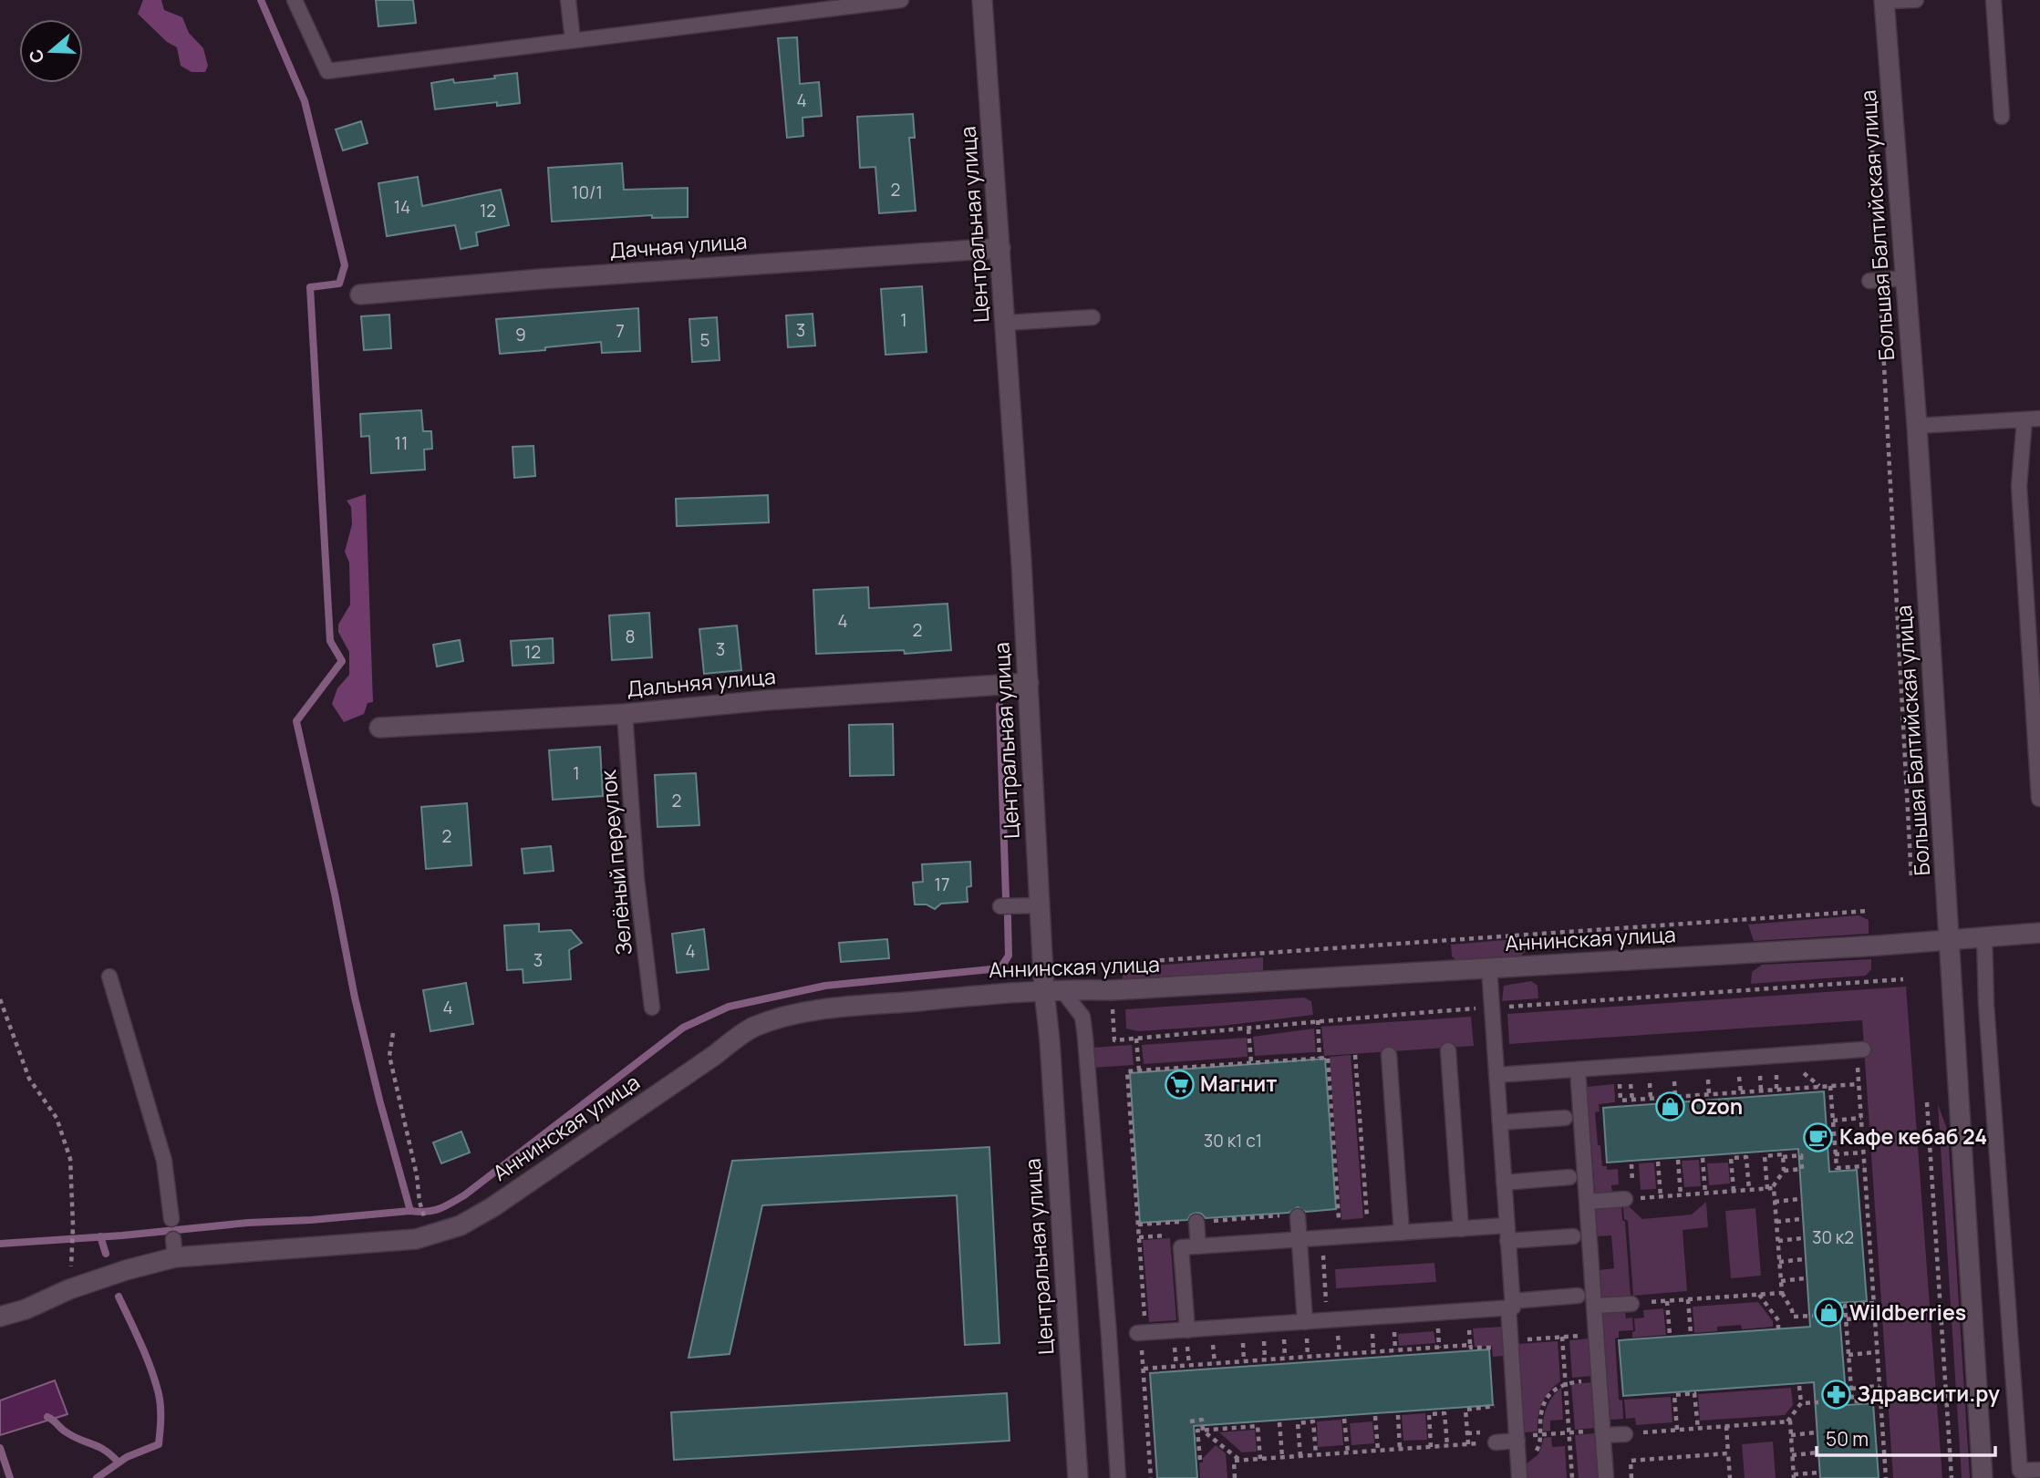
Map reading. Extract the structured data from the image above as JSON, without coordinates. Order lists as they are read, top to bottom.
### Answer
{
  "streets": {
    "street": [
      "Центральная улица",
      "Большая Балтийская улица",
      "Дачная улица",
      "Дальняя улица",
      "Аннинская улица"
    ],
    "lane": ["Зелёный переулок"]
  },
  "crossings": [
    ["Центральная улица", "Дачная улица"],
    ["Центральная улица", "Дальняя улица"],
    ["Центральная улица", "Аннинская улица"],
    ["Большая Балтийская улица", "Аннинская улица"],
    ["Дальняя улица", "Зелёный переулок"]
  ],
  "places": {
    "supermarket": ["Магнит"],
    "shop": ["Ozon", "Wildberries"],
    "cafe": ["Кафе кебаб 24"],
    "pharmacy": ["Здравсити.ру"]
  },
  "house_numbers": [
    "4",
    "2",
    "10/1",
    "14",
    "12",
    "1",
    "3",
    "7",
    "9",
    "5",
    "11",
    "4",
    "2",
    "8",
    "3",
    "12",
    "1",
    "2",
    "2",
    "17",
    "4",
    "3",
    "4",
    "30 к1 с1",
    "30 к2"
  ],
  "scale_bar": "50 m",
  "north": "left"
}
